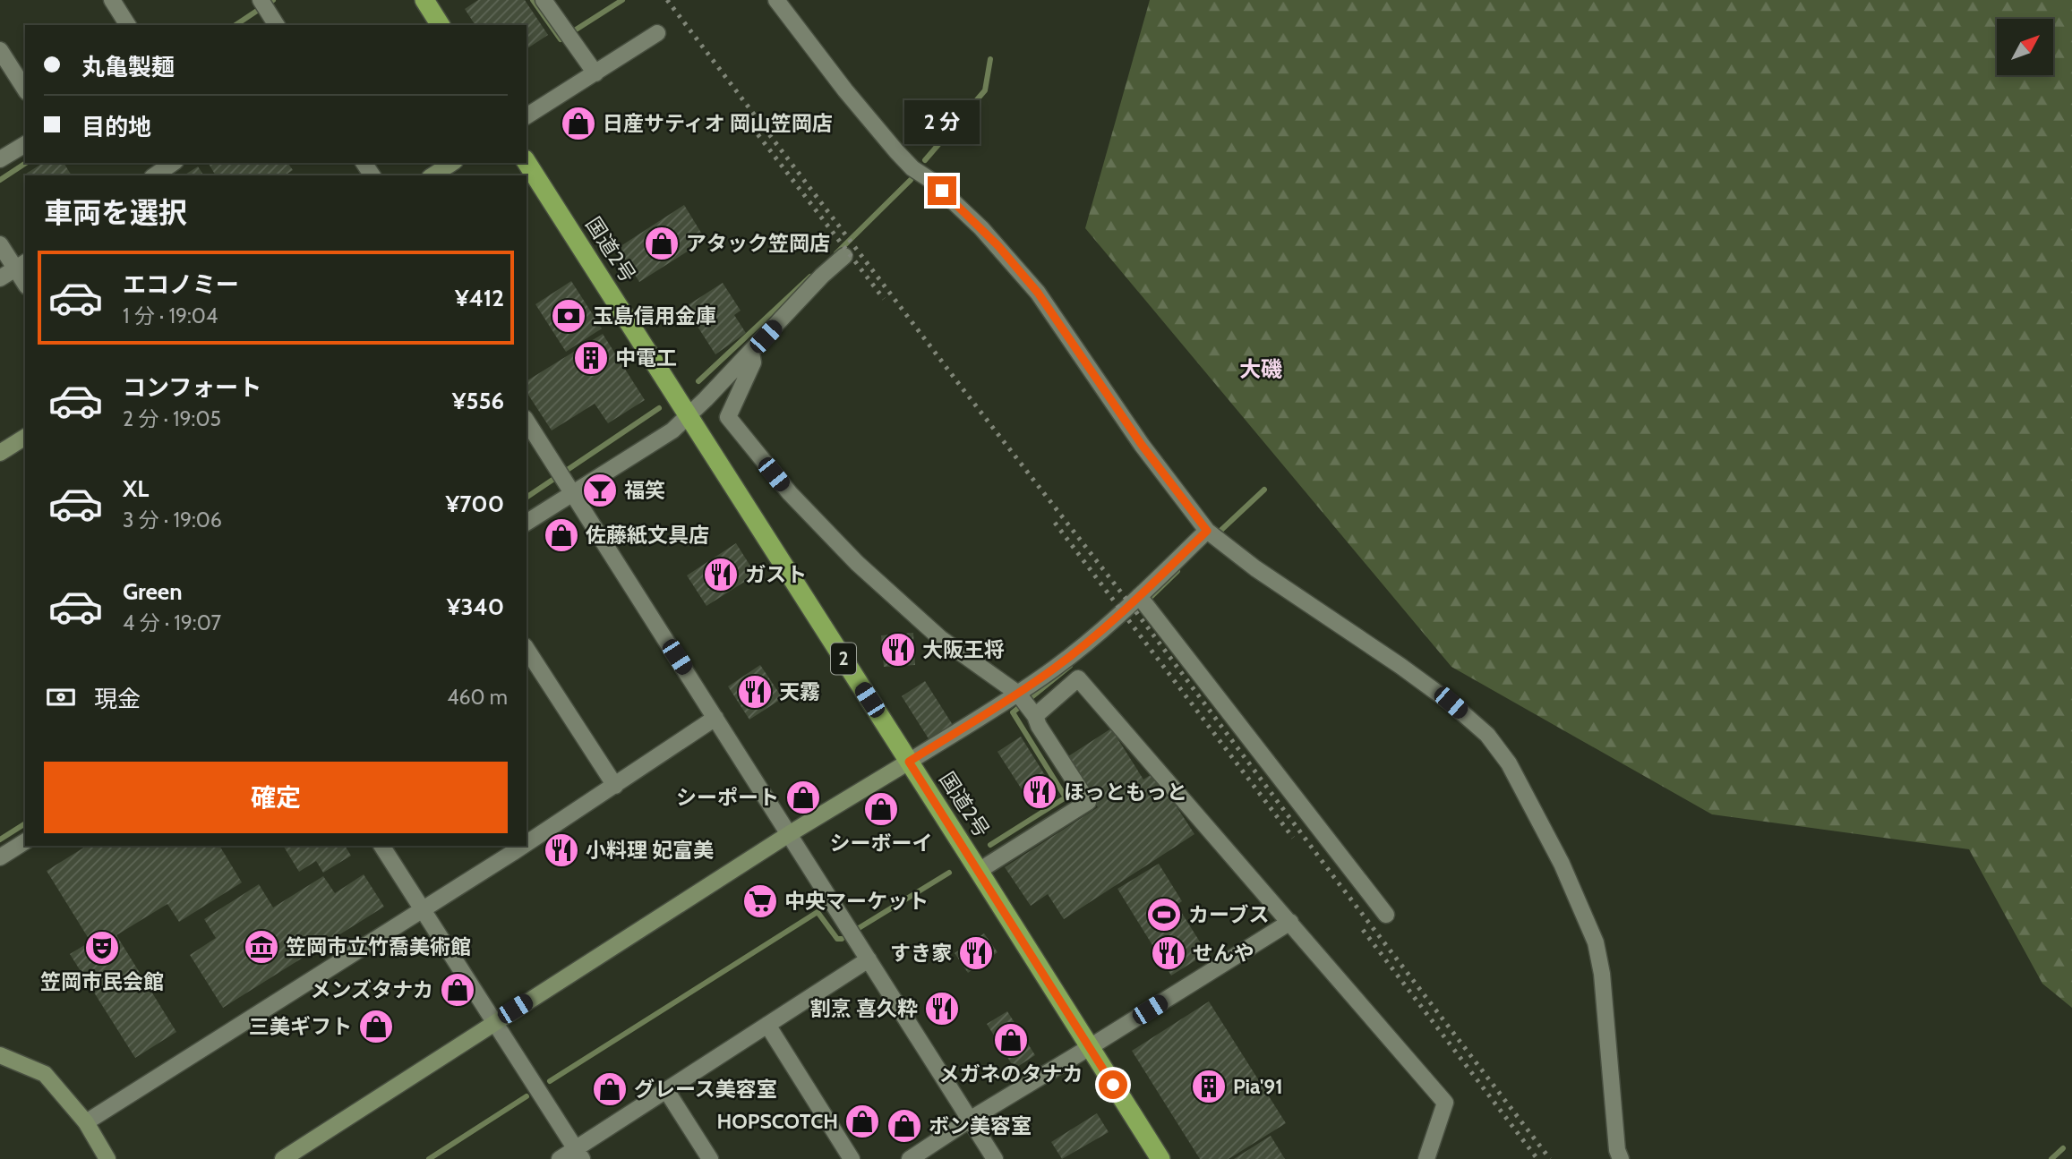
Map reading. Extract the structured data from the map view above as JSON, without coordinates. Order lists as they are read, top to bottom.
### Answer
{
  "streets": {
    "highway": ["国道2号", "2"]
  },
  "districts": ["大磯"],
  "places": {
    "shop": [
      "日産サティオ 岡山笠岡店",
      "アタック笠岡店",
      "佐藤紙文具店",
      "シーポート",
      "シーボーイ",
      "メンズタナカ",
      "三美ギフト",
      "メガネのタナカ",
      "グレース美容室",
      "HOPSCOTCH",
      "ボン美容室"
    ],
    "bank": ["玉島信用金庫"],
    "building": ["中電工", "Pia'91"],
    "bar": ["福笑"],
    "restaurant": [
      "ガスト",
      "大阪王将",
      "天霧",
      "ほっともっと",
      "小料理 妃富美",
      "すき家",
      "せんや",
      "割烹 喜久粋"
    ],
    "supermarket": ["中央マーケット"],
    "sports": ["カーブス"],
    "museum": ["笠岡市立竹喬美術館"],
    "theatre": ["笠岡市民会館"]
  },
  "north": "top right",
  "page": {
    "banner": ["丸亀製麺", "目的地"],
    "bubble": "2 分",
    "heading": "車両を選択",
    "list": [
      {
        "name": "エコノミー",
        "note": "1 分 · 19:04",
        "value": "¥412"
      },
      {
        "name": "コンフォート",
        "note": "2 分 · 19:05",
        "value": "¥556"
      },
      {
        "name": "XL",
        "note": "3 分 · 19:06",
        "value": "¥700"
      },
      {
        "name": "Green",
        "note": "4 分 · 19:07",
        "value": "¥340"
      }
    ],
    "pay": ["現金", "460 m"],
    "buttons": "確定"
  }
}
